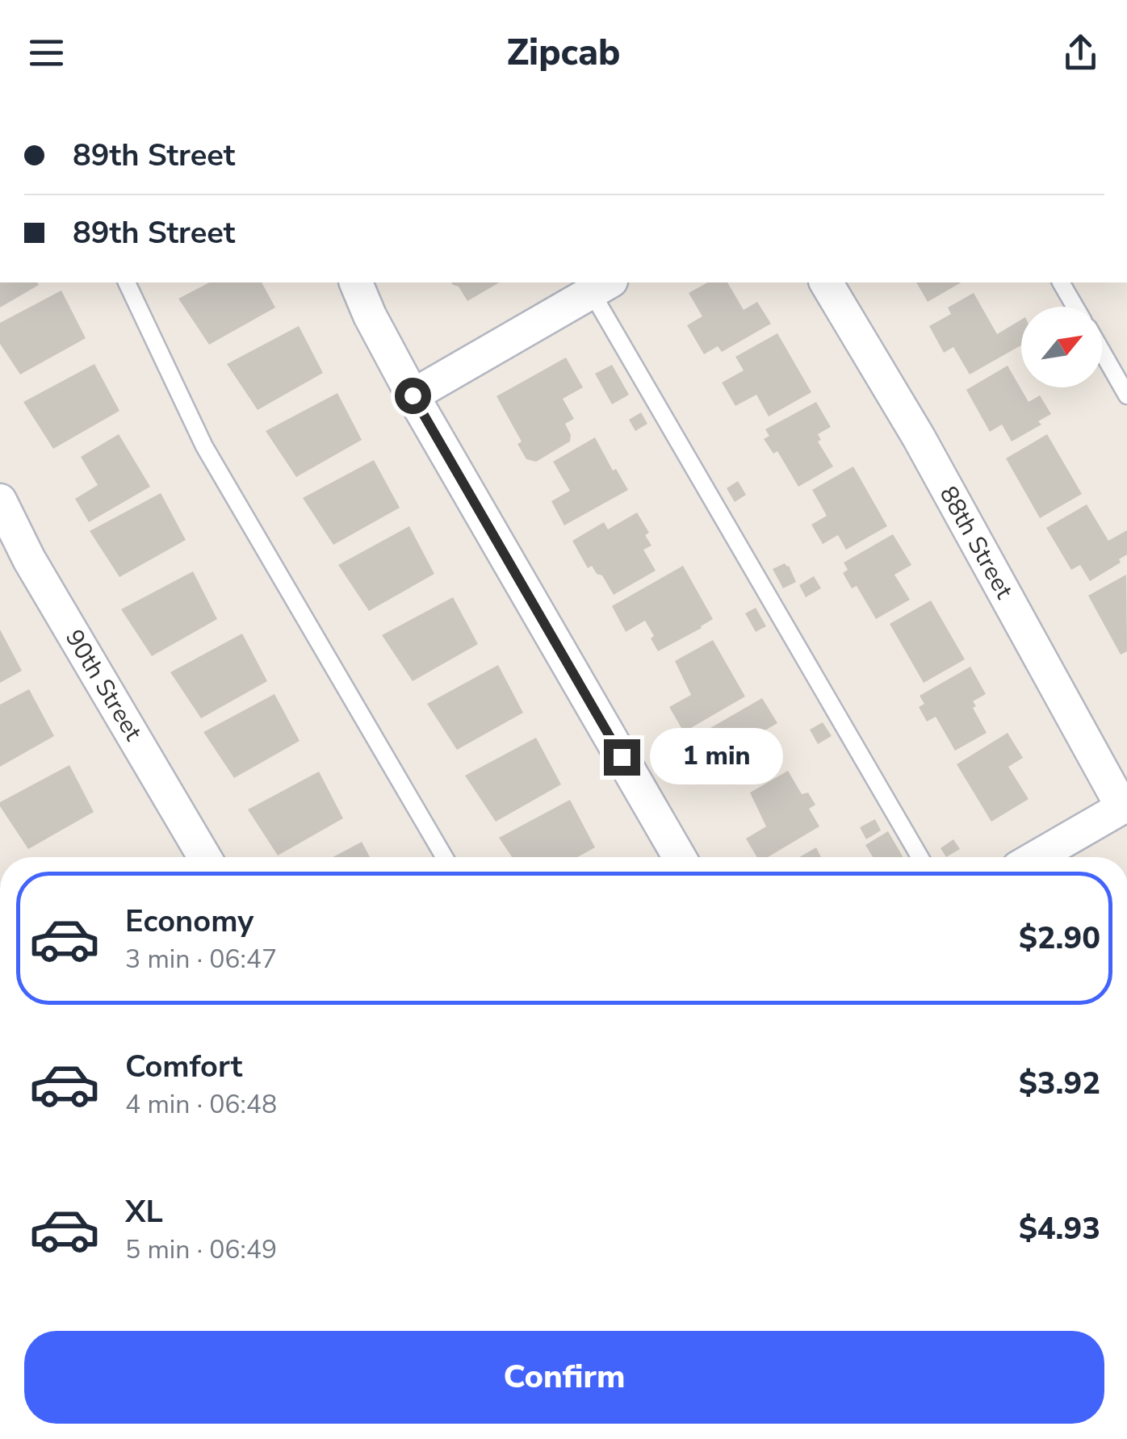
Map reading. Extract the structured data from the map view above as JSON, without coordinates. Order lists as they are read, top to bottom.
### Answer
{
  "streets": {
    "street": ["88th Street", "90th Street"]
  },
  "north": "top right",
  "page": {
    "header": "Zipcab",
    "banner": ["89th Street", "89th Street"],
    "bubble": "1 min",
    "list": [
      {
        "name": "Economy",
        "note": "3 min · 06:47",
        "value": "$2.90"
      },
      {
        "name": "Comfort",
        "note": "4 min · 06:48",
        "value": "$3.92"
      },
      {
        "name": "XL",
        "note": "5 min · 06:49",
        "value": "$4.93"
      }
    ],
    "buttons": "Confirm"
  }
}
